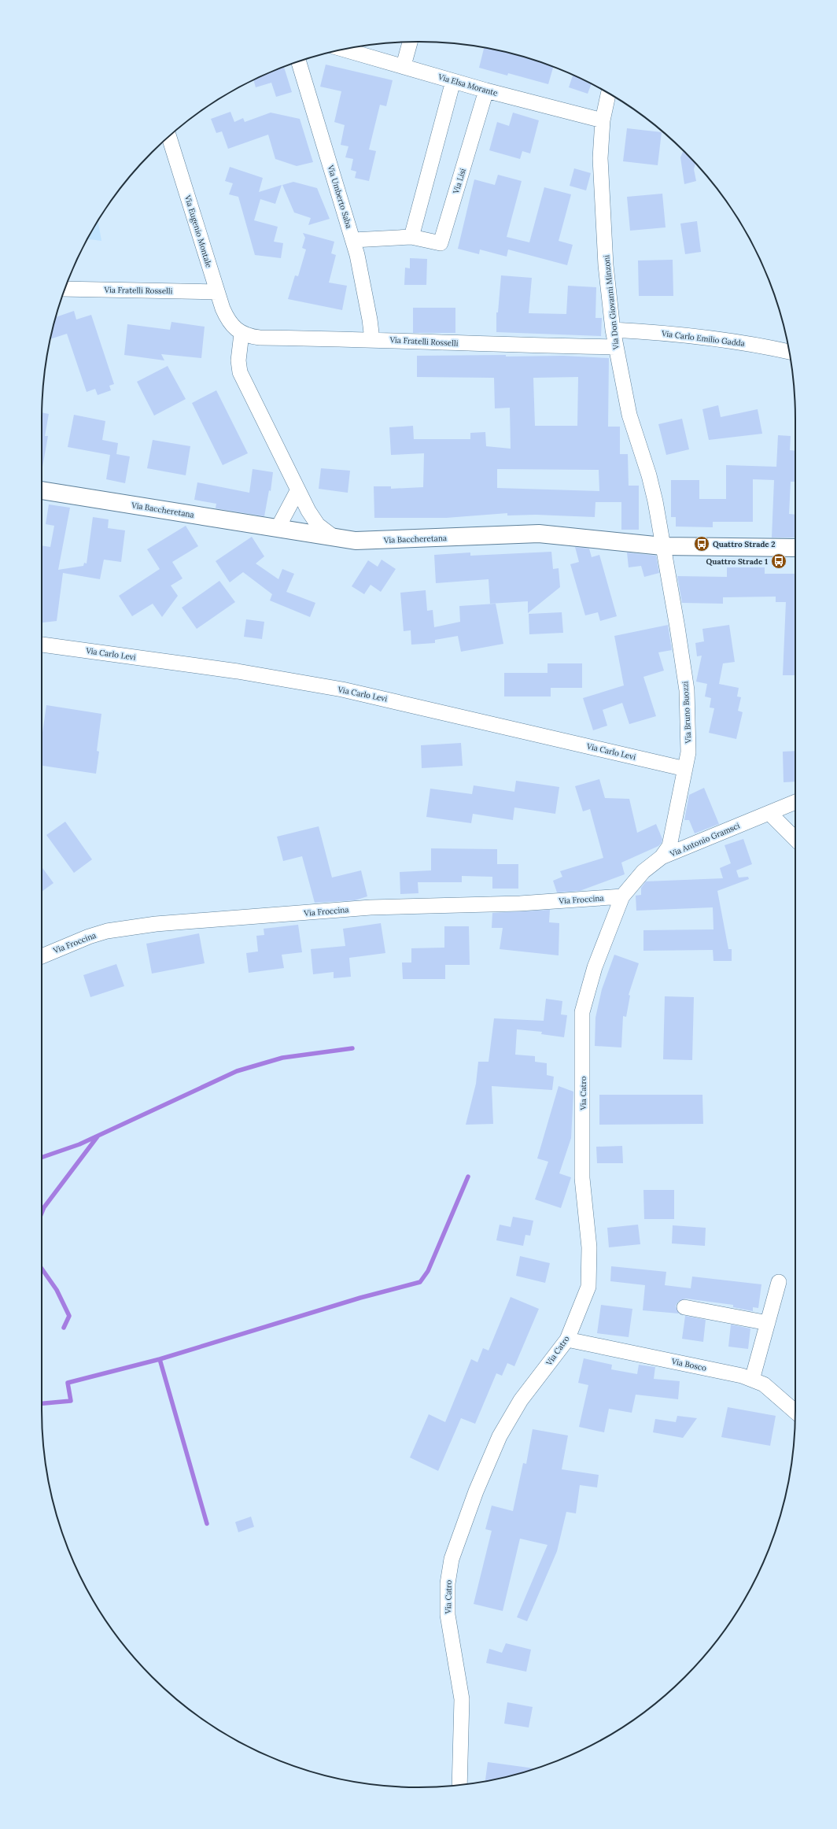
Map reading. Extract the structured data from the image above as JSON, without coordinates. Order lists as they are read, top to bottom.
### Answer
{
  "streets": {
    "street": [
      "Via Elsa Morante",
      "Via Lisi",
      "Via Umberto Saba",
      "Via Eugenio Montale",
      "Via Fratelli Rosselli",
      "Via Don Giovanni Minzoni",
      "Via Carlo Emilio Gadda",
      "Via Baccheretana",
      "Via Carlo Levi",
      "Via Bruno Buozzi",
      "Via Antonio Gramsci",
      "Via Froccina",
      "Via Catro",
      "Via Bosco"
    ]
  },
  "crossings": [
    ["Via Elsa Morante", "Via Lisi"],
    ["Via Elsa Morante", "Via Don Giovanni Minzoni"],
    ["Via Lisi", "Via Umberto Saba"],
    ["Via Umberto Saba", "Via Fratelli Rosselli"],
    ["Via Eugenio Montale", "Via Fratelli Rosselli"],
    ["Via Fratelli Rosselli", "Via Don Giovanni Minzoni"],
    ["Via Don Giovanni Minzoni", "Via Carlo Emilio Gadda"],
    ["Via Don Giovanni Minzoni", "Via Baccheretana"],
    ["Via Don Giovanni Minzoni", "Via Bruno Buozzi"],
    ["Via Baccheretana", "Via Bruno Buozzi"],
    ["Via Carlo Levi", "Via Bruno Buozzi"],
    ["Via Bruno Buozzi", "Via Antonio Gramsci"],
    ["Via Antonio Gramsci", "Via Froccina"],
    ["Via Antonio Gramsci", "Via Catro"],
    ["Via Froccina", "Via Catro"],
    ["Via Catro", "Via Bosco"]
  ],
  "places": {
    "bus stop": ["Quattro Strade 2", "Quattro Strade 1"]
  }
}
